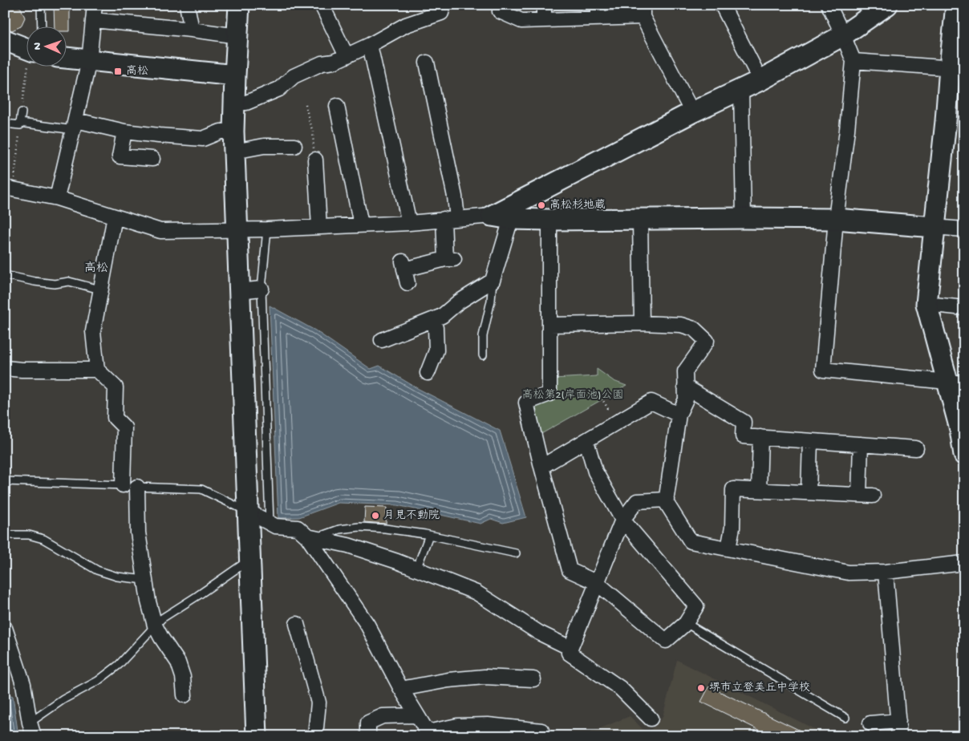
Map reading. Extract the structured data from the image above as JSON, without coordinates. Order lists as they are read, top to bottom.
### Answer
{
  "districts": ["高松"],
  "parks": ["高松第2(岸面池)公園"],
  "places": {
    "transit": ["高松"],
    "other": ["高松杉地蔵", "月見不動院", "堺市立登美丘中学校"]
  },
  "north": "left"
}
